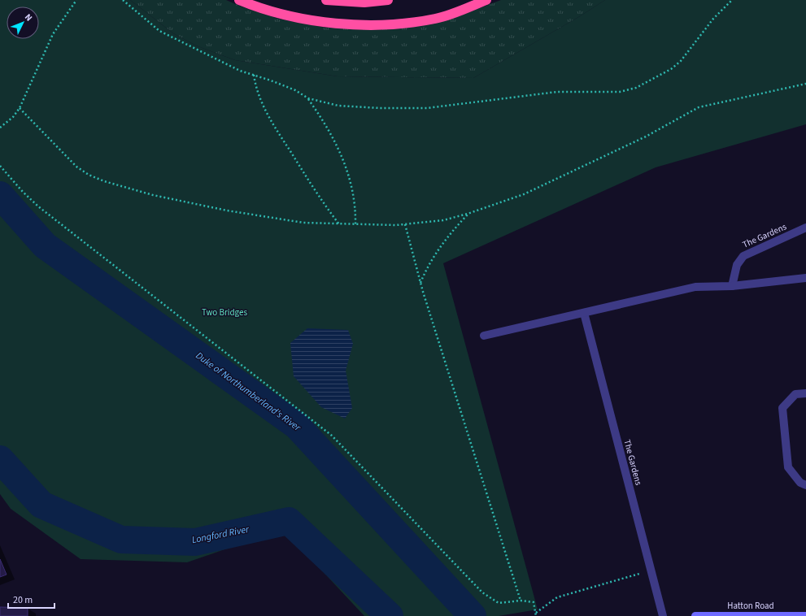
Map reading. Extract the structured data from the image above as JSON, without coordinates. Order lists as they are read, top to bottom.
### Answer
{
  "streets": {
    "street": ["The Gardens", "Hatton Road"]
  },
  "water": ["Duke of Northumberland's River", "Longford River"],
  "parks": ["Two Bridges"],
  "scale_bar": "20 m",
  "north": "top right"
}
